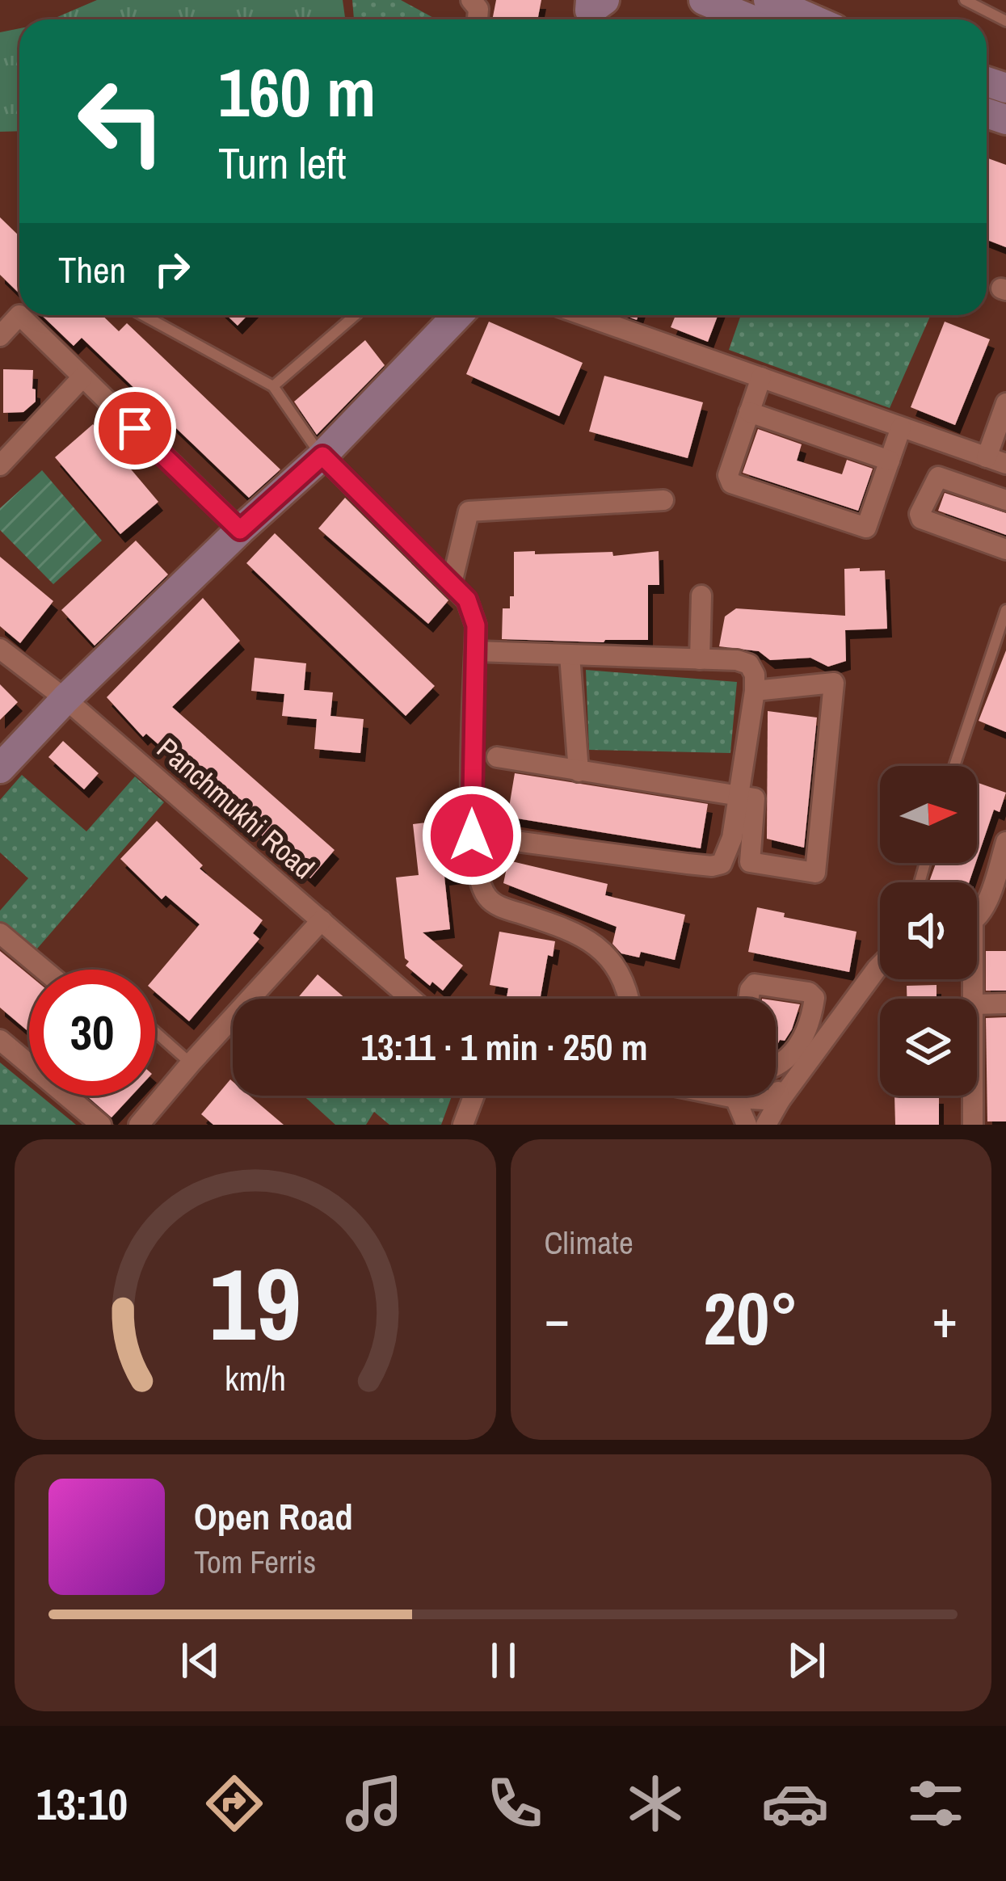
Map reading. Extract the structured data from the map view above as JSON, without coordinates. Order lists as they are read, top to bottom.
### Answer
{
  "streets": {
    "street": ["Panchmukhi Road"]
  },
  "north": "right",
  "page": {
    "turn": ["160 m", "Turn left"],
    "then": "Then",
    "limit": "30",
    "trip": "13:11 · 1 min · 250 m",
    "tile": "Climate",
    "heat": ["−", "20°", "+"],
    "song": ["Open Road", "Tom Ferris"],
    "tabs": "13:10",
    "gauge": ["19", "km/h"]
  }
}
